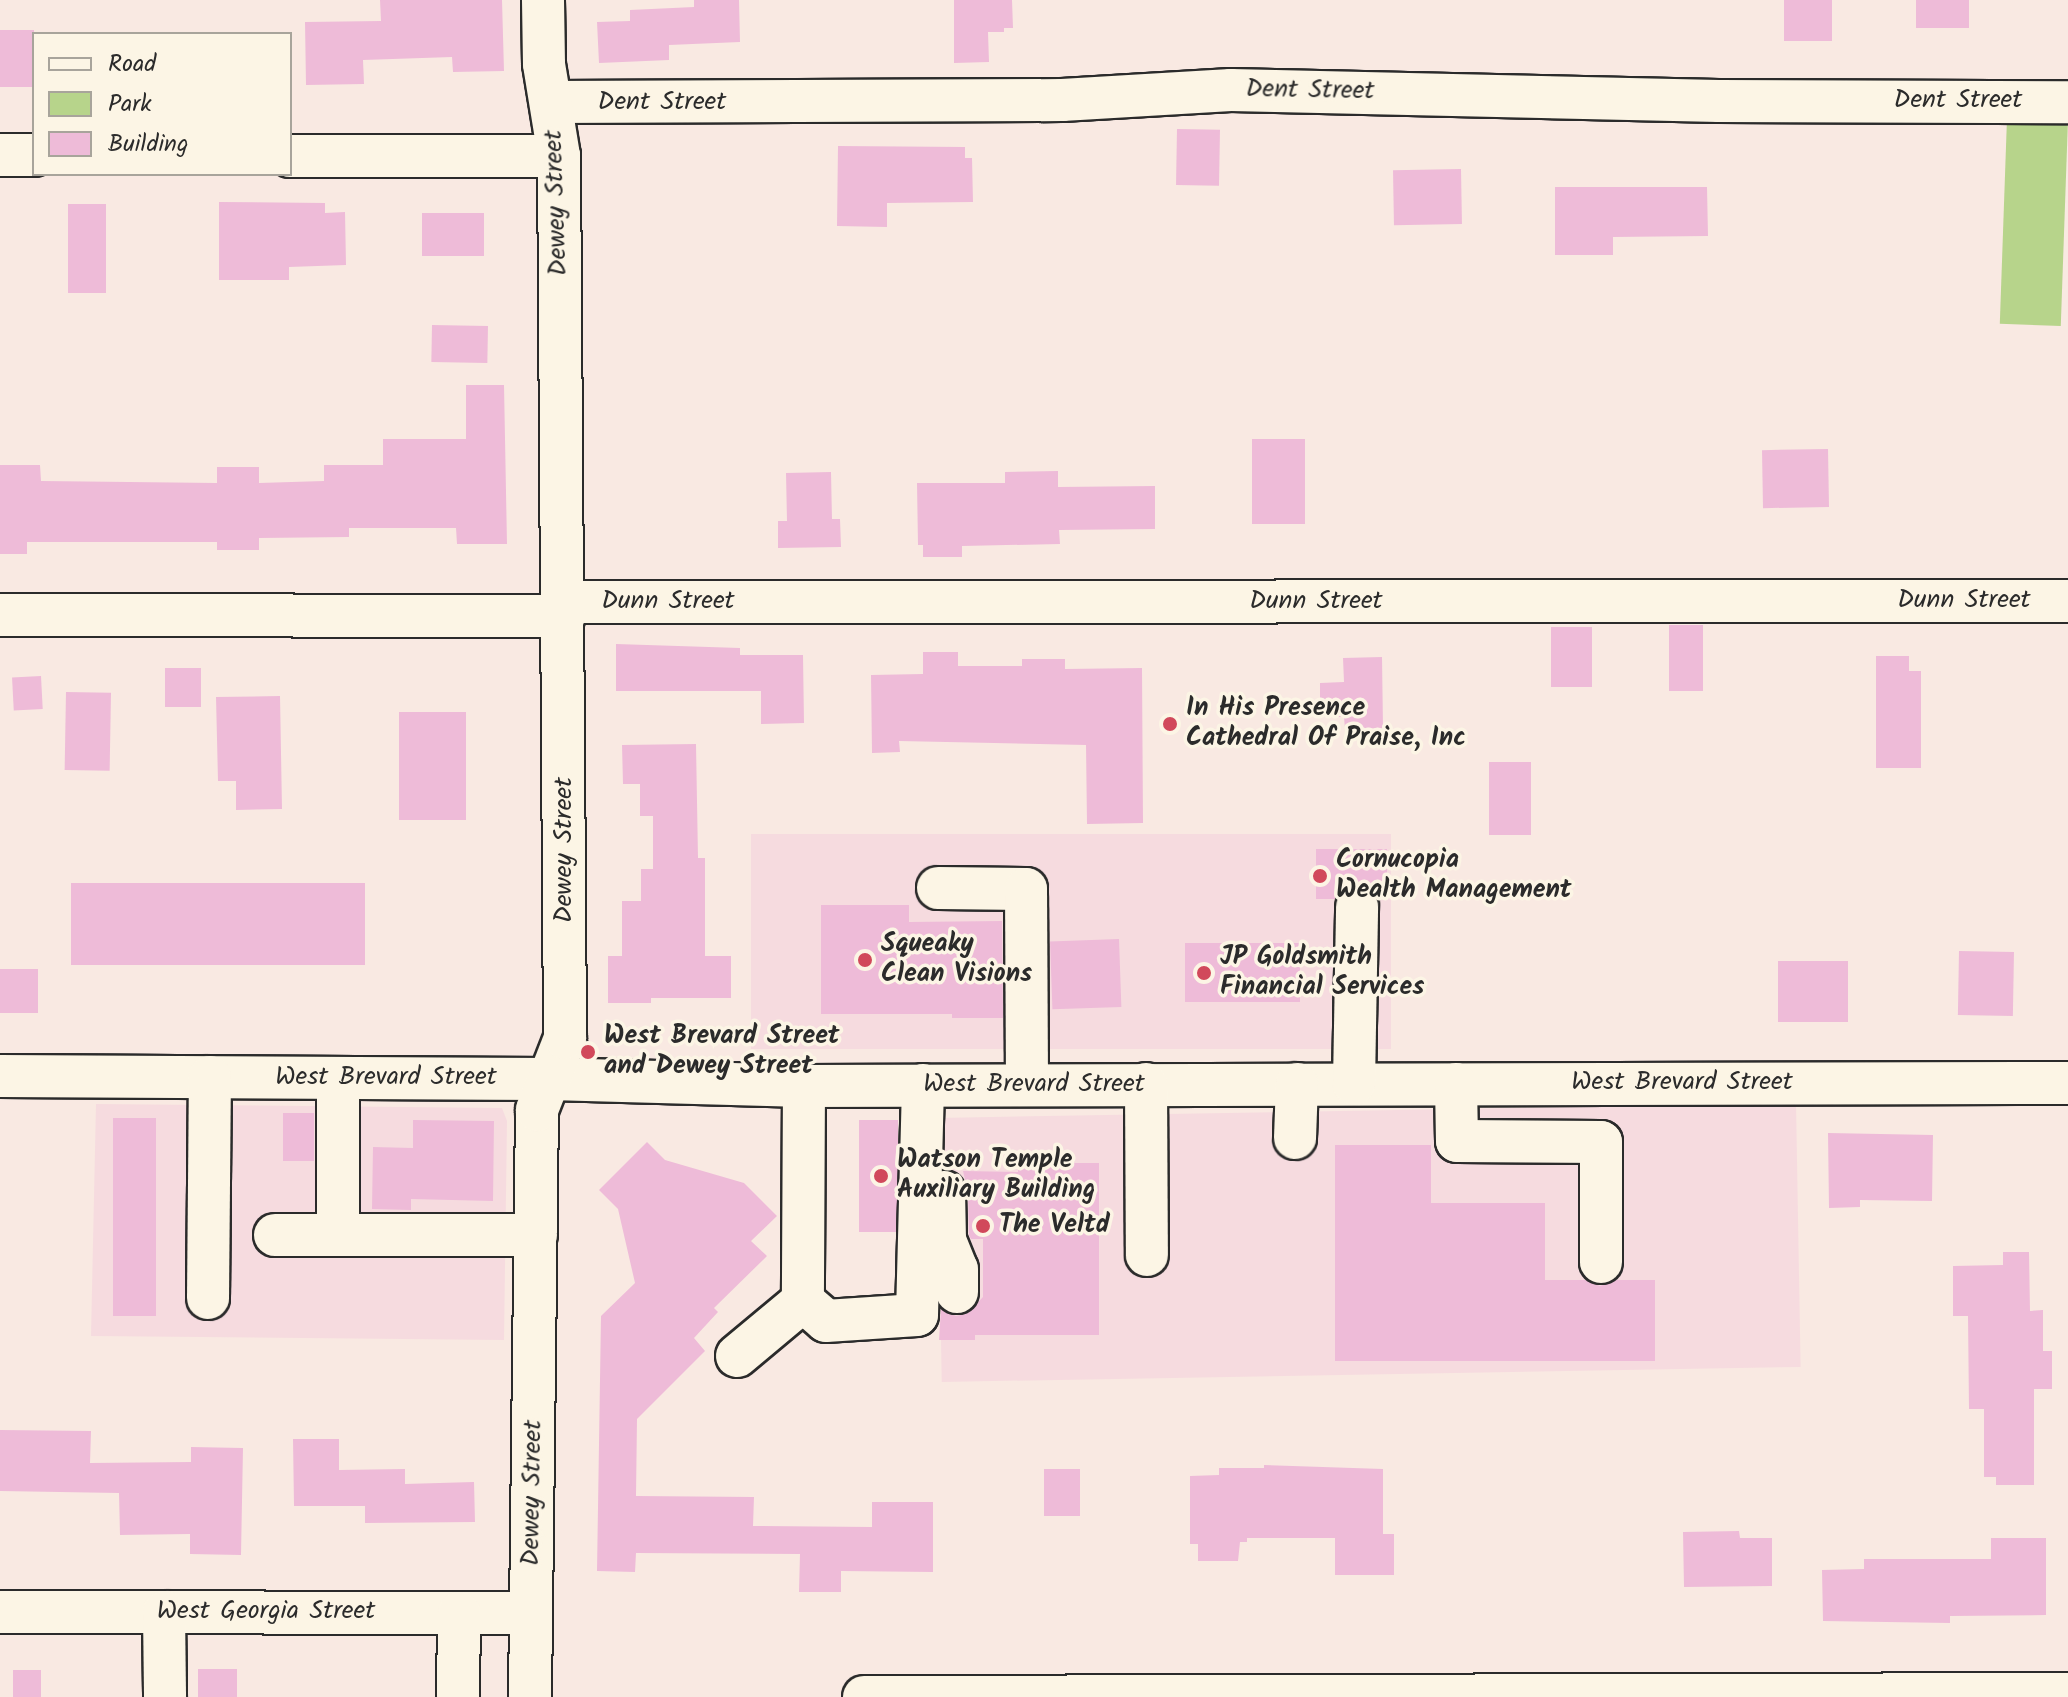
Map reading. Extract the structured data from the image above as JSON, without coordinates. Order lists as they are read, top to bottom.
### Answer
{
  "streets": {
    "street": [
      "Dent Street",
      "Dewey Street",
      "Dunn Street",
      "West Brevard Street",
      "West Georgia Street"
    ]
  },
  "crossings": [
    ["Dent Street", "Dewey Street"],
    ["Dewey Street", "Dunn Street"],
    ["Dewey Street", "West Brevard Street"],
    ["Dewey Street", "West Georgia Street"]
  ],
  "places": [
    "In His Presence Cathedral Of Praise, Inc",
    "Cornucopia Wealth Management",
    "Squeaky Clean Visions",
    "JP Goldsmith Financial Services",
    "West Brevard Street and Dewey Street",
    "Watson Temple Auxiliary Building",
    "The Veltd"
  ],
  "legend": ["Road", "Park", "Building"]
}
